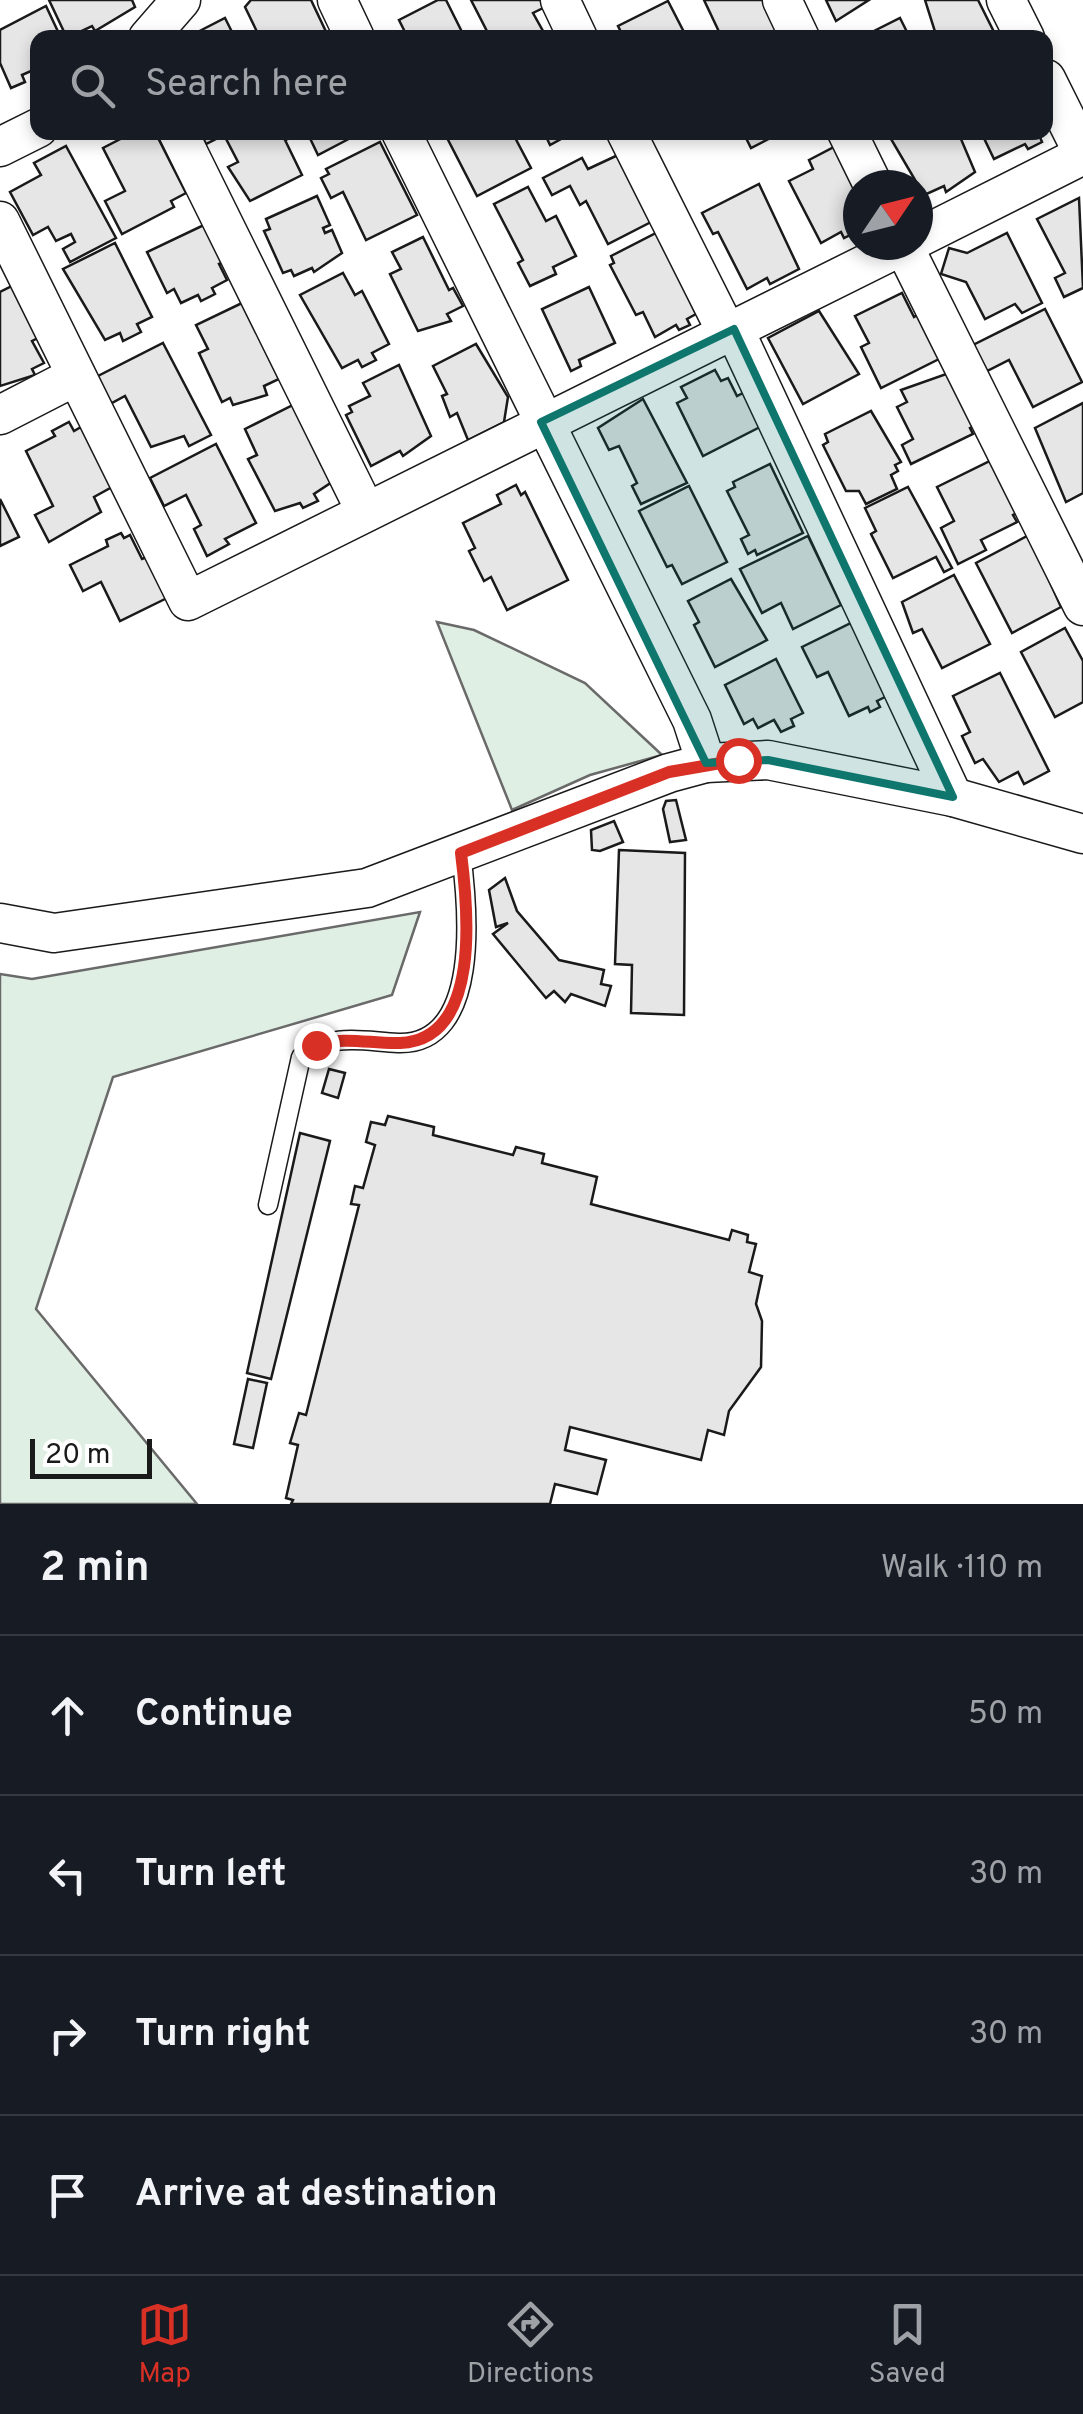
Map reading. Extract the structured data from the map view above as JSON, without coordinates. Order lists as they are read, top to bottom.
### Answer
{
  "scale_bar": "20 m",
  "north": "top right",
  "page": {
    "search": "Search here",
    "scale": "20 m",
    "heading": ["2 min", "Walk · 110 m"],
    "list": [
      ["Continue", "50 m"],
      ["Turn left", "30 m"],
      ["Turn right", "30 m"],
      "Arrive at destination"
    ],
    "nav": ["Map", "Directions", "Saved"]
  }
}
